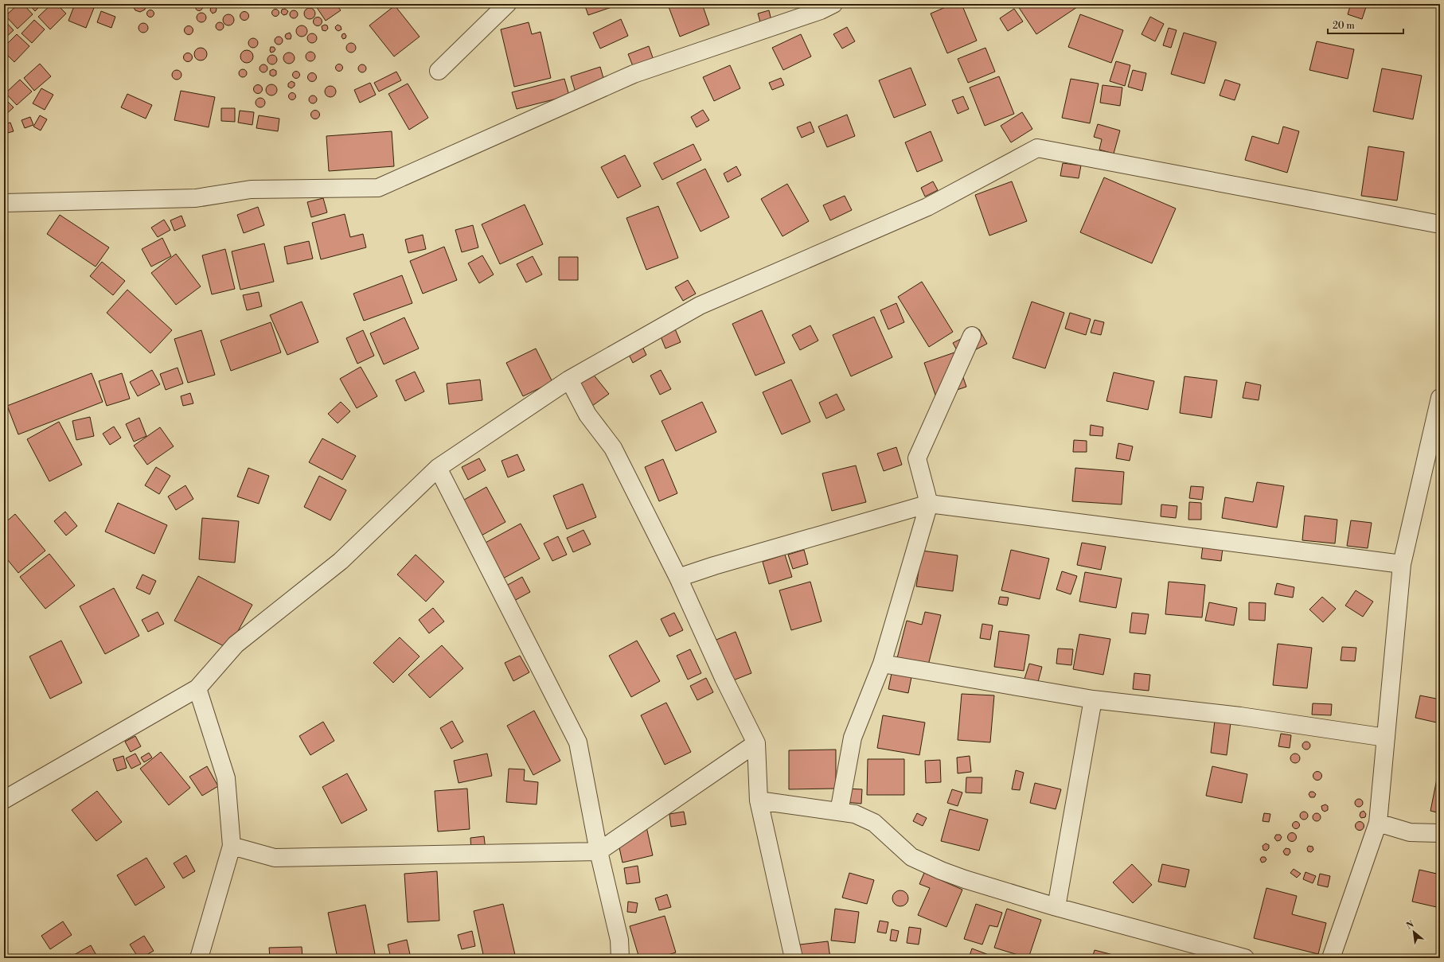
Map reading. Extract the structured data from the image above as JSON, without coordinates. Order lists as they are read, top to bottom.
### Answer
{
  "scale_bar": "20 m",
  "north": "top left"
}
